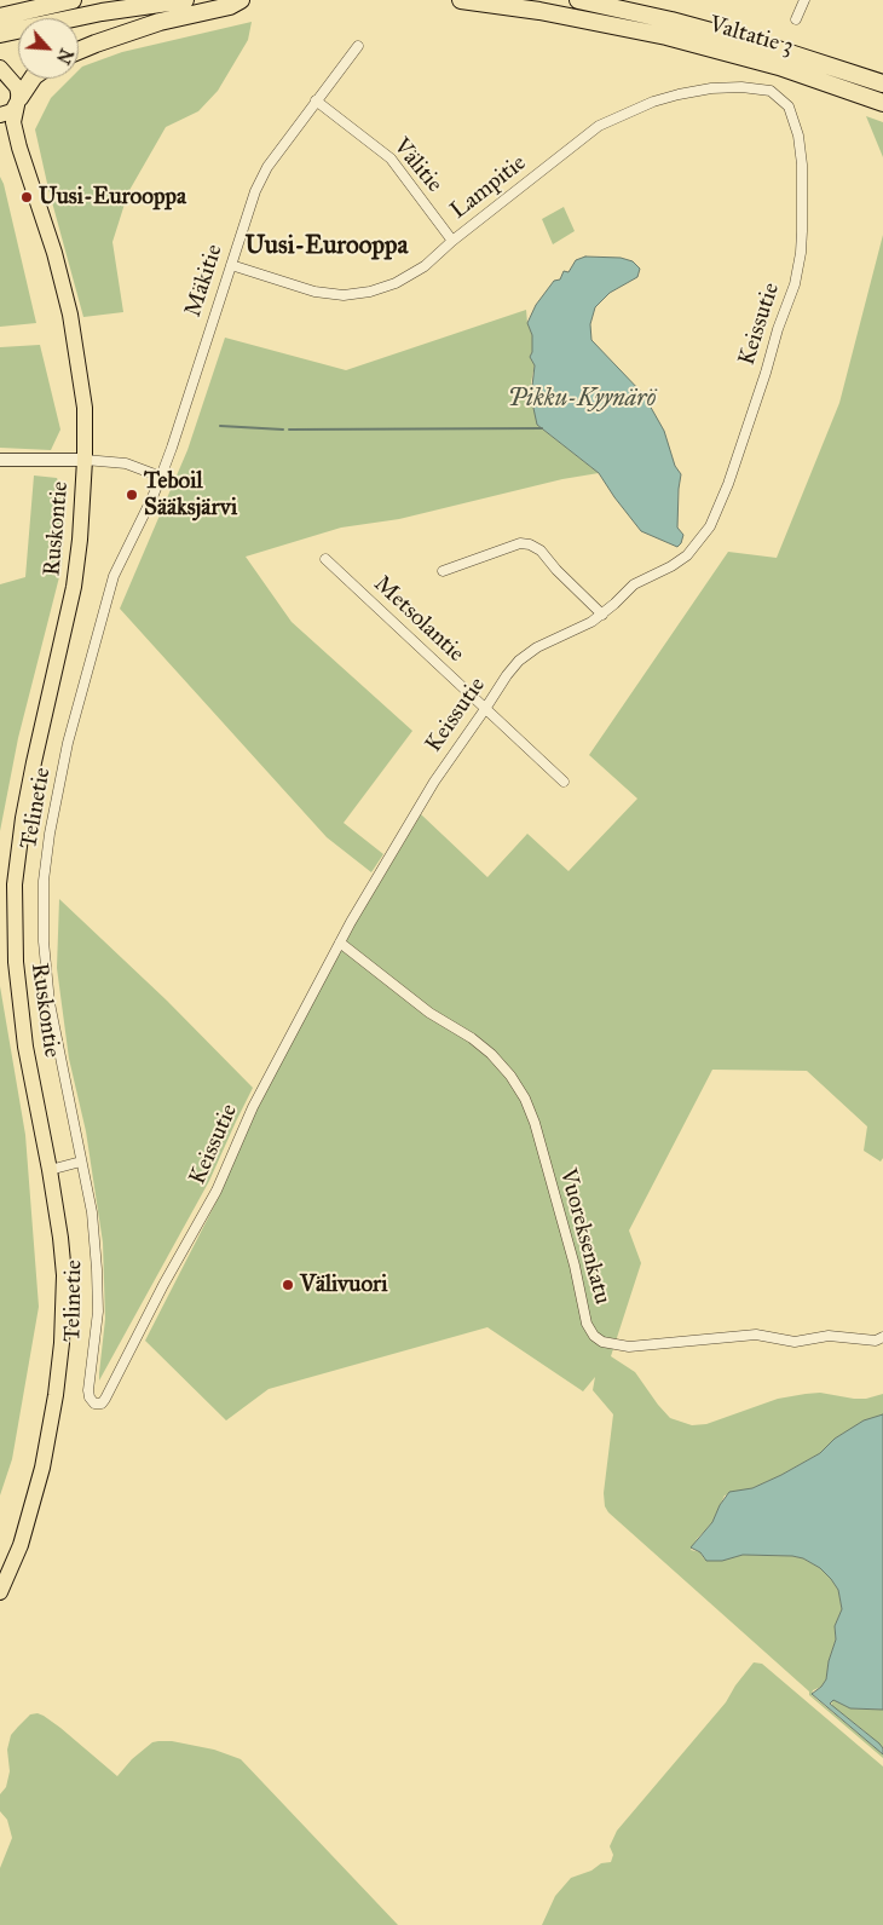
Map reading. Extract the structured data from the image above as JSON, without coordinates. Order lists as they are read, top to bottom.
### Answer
{
  "streets": {
    "highway": ["Valtatie 3"],
    "main road": ["Ruskontie"],
    "street": [
      "Välitie",
      "Lampitie",
      "Mäkitie",
      "Keissutie",
      "Metsolantie",
      "Telinetie",
      "Vuoreksenkatu"
    ]
  },
  "crossings": [
    ["Välitie", "Lampitie"],
    ["Välitie", "Mäkitie"],
    ["Lampitie", "Mäkitie"],
    ["Lampitie", "Keissutie"],
    ["Mäkitie", "Telinetie"],
    ["Keissutie", "Metsolantie"],
    ["Keissutie", "Telinetie"],
    ["Keissutie", "Vuoreksenkatu"]
  ],
  "districts": ["Uusi-Eurooppa"],
  "water": ["Pikku-Kyynärö"],
  "places": ["Uusi-Eurooppa", "Teboil Sääksjärvi", "Välivuori"],
  "north": "bottom right"
}
